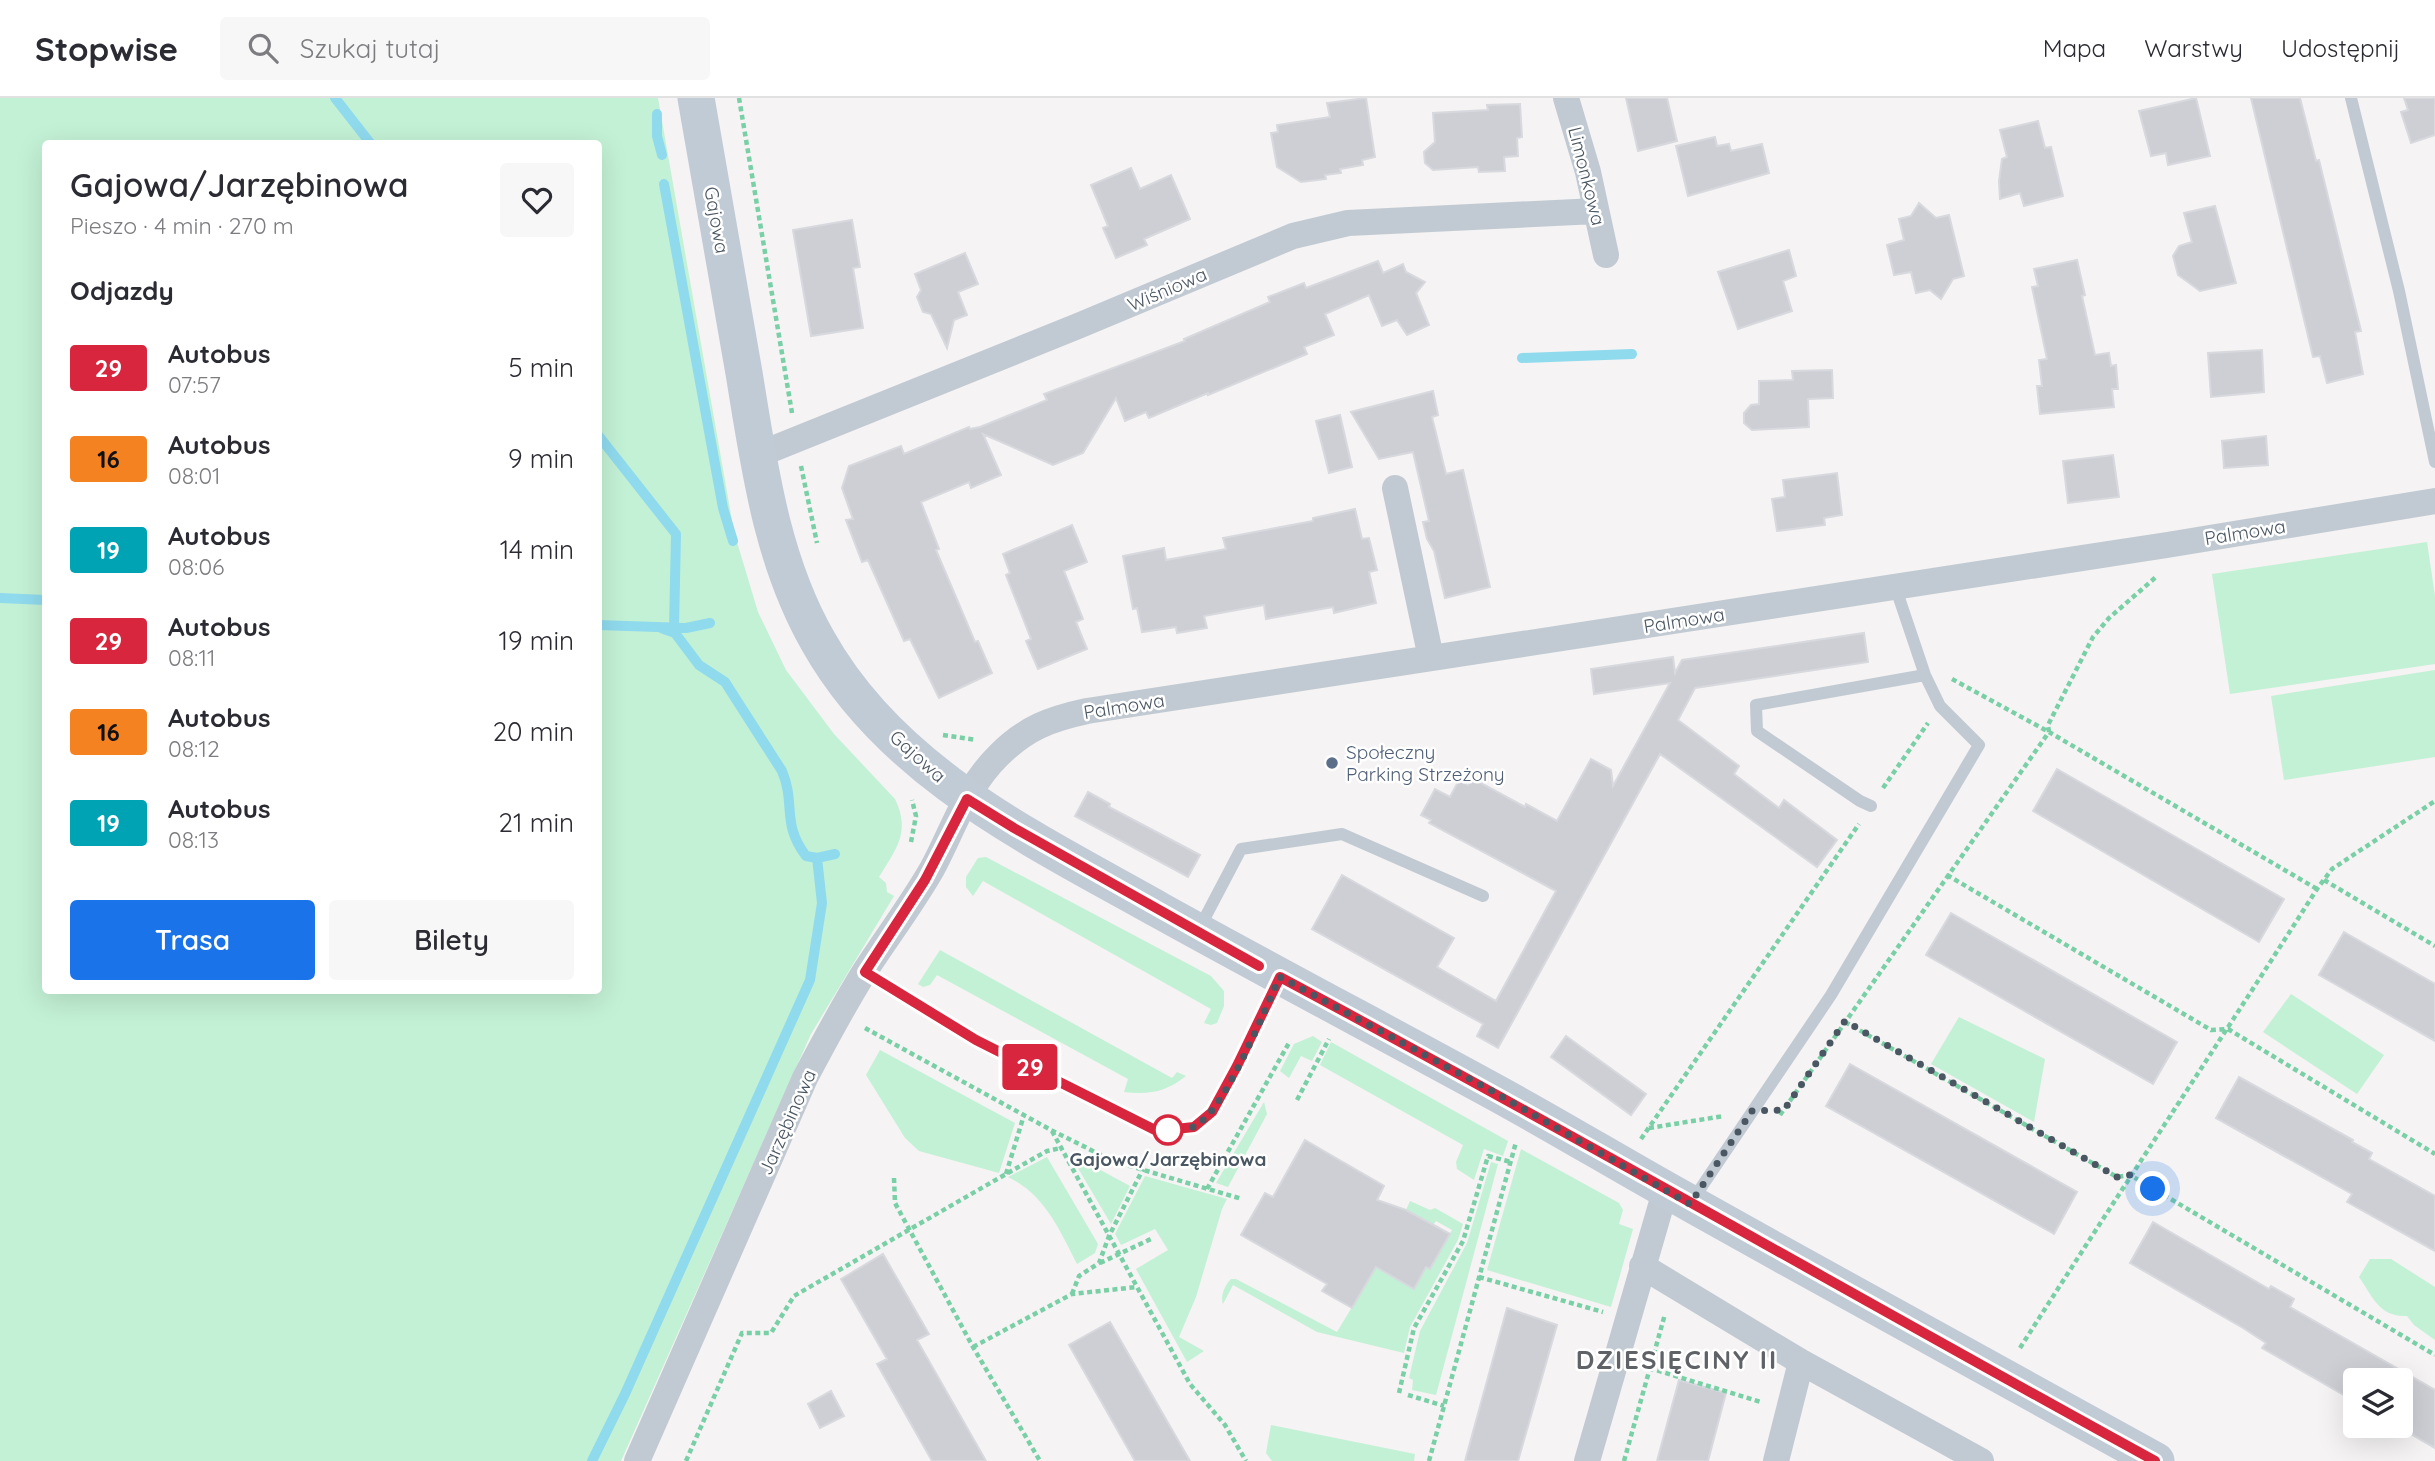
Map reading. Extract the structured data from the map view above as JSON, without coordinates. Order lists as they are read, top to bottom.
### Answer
{
  "streets": {
    "street": [
      "Limonkowa",
      "Gajowa",
      "Wiśniowa",
      "Palmowa",
      "Jarzębinowa"
    ]
  },
  "crossings": [
    ["Limonkowa", "Wiśniowa"],
    ["Gajowa", "Wiśniowa"],
    ["Gajowa", "Palmowa"],
    ["Gajowa", "Jarzębinowa"],
    ["Palmowa", "Jarzębinowa"]
  ],
  "districts": ["DZIESIĘCINY II"],
  "places": ["Społeczny Parking Strzeżony", "Gajowa/Jarzębinowa"],
  "lines": ["bus line 29"],
  "page": {
    "header": "Stopwise",
    "search": "Szukaj tutaj",
    "nav": ["Mapa", "Warstwy", "Udostępnij"],
    "on_map": "29",
    "heading": [
      ["Gajowa/Jarzębinowa", "Pieszo · 4 min · 270 m"],
      "Odjazdy"
    ],
    "list": [
      {
        "mark": "29",
        "name": "Autobus",
        "note": "07:57",
        "value": "5 min"
      },
      {
        "mark": "16",
        "name": "Autobus",
        "note": "08:01",
        "value": "9 min"
      },
      {
        "mark": "19",
        "name": "Autobus",
        "note": "08:06",
        "value": "14 min"
      },
      {
        "mark": "29",
        "name": "Autobus",
        "note": "08:11",
        "value": "19 min"
      },
      {
        "mark": "16",
        "name": "Autobus",
        "note": "08:12",
        "value": "20 min"
      },
      {
        "mark": "19",
        "name": "Autobus",
        "note": "08:13",
        "value": "21 min"
      }
    ],
    "buttons": ["Trasa", "Bilety"]
  }
}
